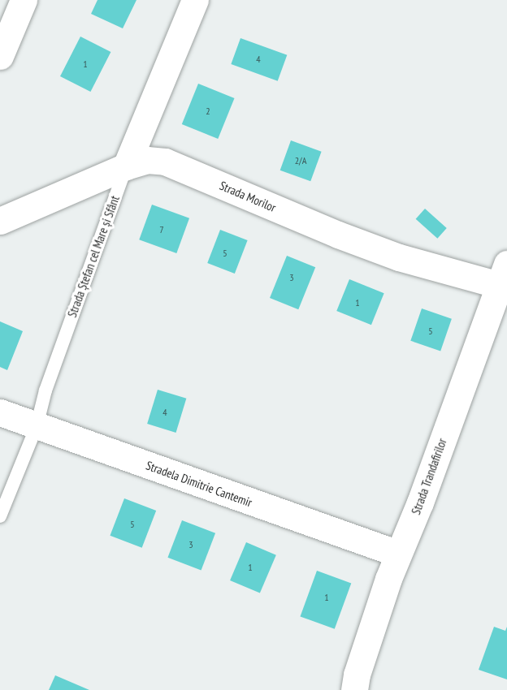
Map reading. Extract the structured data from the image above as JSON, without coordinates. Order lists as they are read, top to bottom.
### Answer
{
  "streets": {
    "street": [
      "Strada Morilor",
      "Strada Ștefan cel Mare și Sfânt",
      "Strada Trandafirilor",
      "Stradela Dimitrie Cantemir"
    ]
  },
  "crossings": [
    ["Strada Morilor", "Strada Ștefan cel Mare și Sfânt"],
    ["Strada Morilor", "Strada Trandafirilor"],
    ["Strada Ștefan cel Mare și Sfânt", "Stradela Dimitrie Cantemir"],
    ["Strada Trandafirilor", "Stradela Dimitrie Cantemir"]
  ],
  "house_numbers": [
    "4",
    "1",
    "2",
    "2/A",
    "7",
    "5",
    "3",
    "1",
    "5",
    "4",
    "5",
    "3",
    "1",
    "1"
  ]
}
